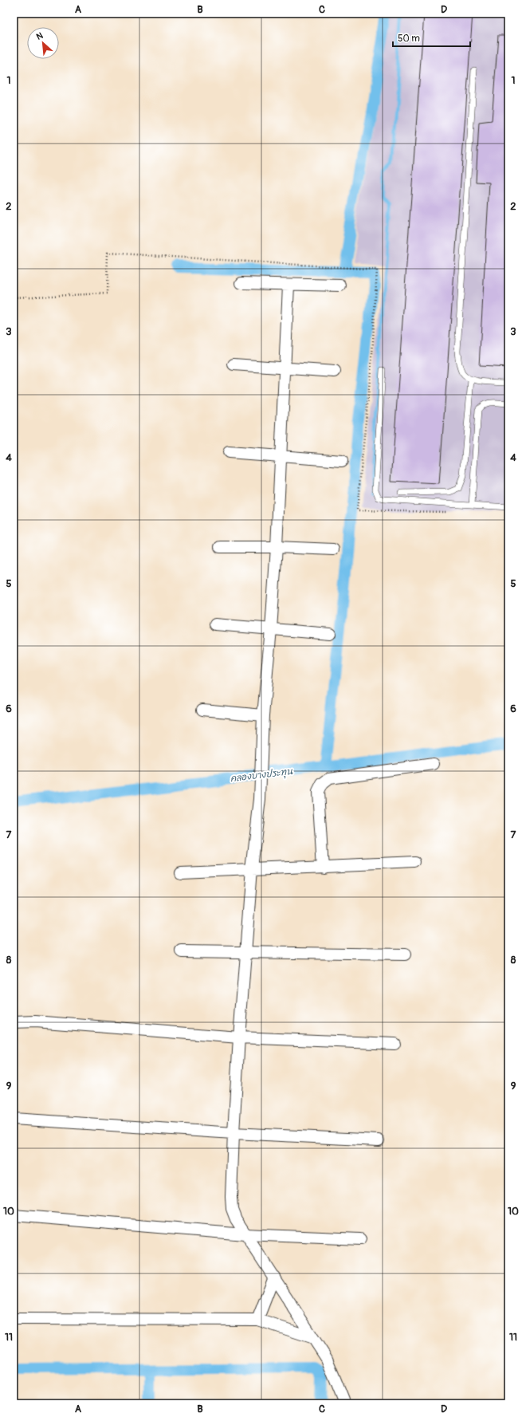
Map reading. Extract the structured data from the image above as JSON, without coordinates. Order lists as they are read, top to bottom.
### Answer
{
  "water": ["คลองบางประทุน"],
  "scale_bar": "50 m",
  "north": "top left",
  "grid": {
    "columns": [
      "A",
      "B",
      "C",
      "D"
    ],
    "rows": [
      "1",
      "2",
      "3",
      "4",
      "5",
      "6",
      "7",
      "8",
      "9",
      "10",
      "11"
    ]
  }
}
